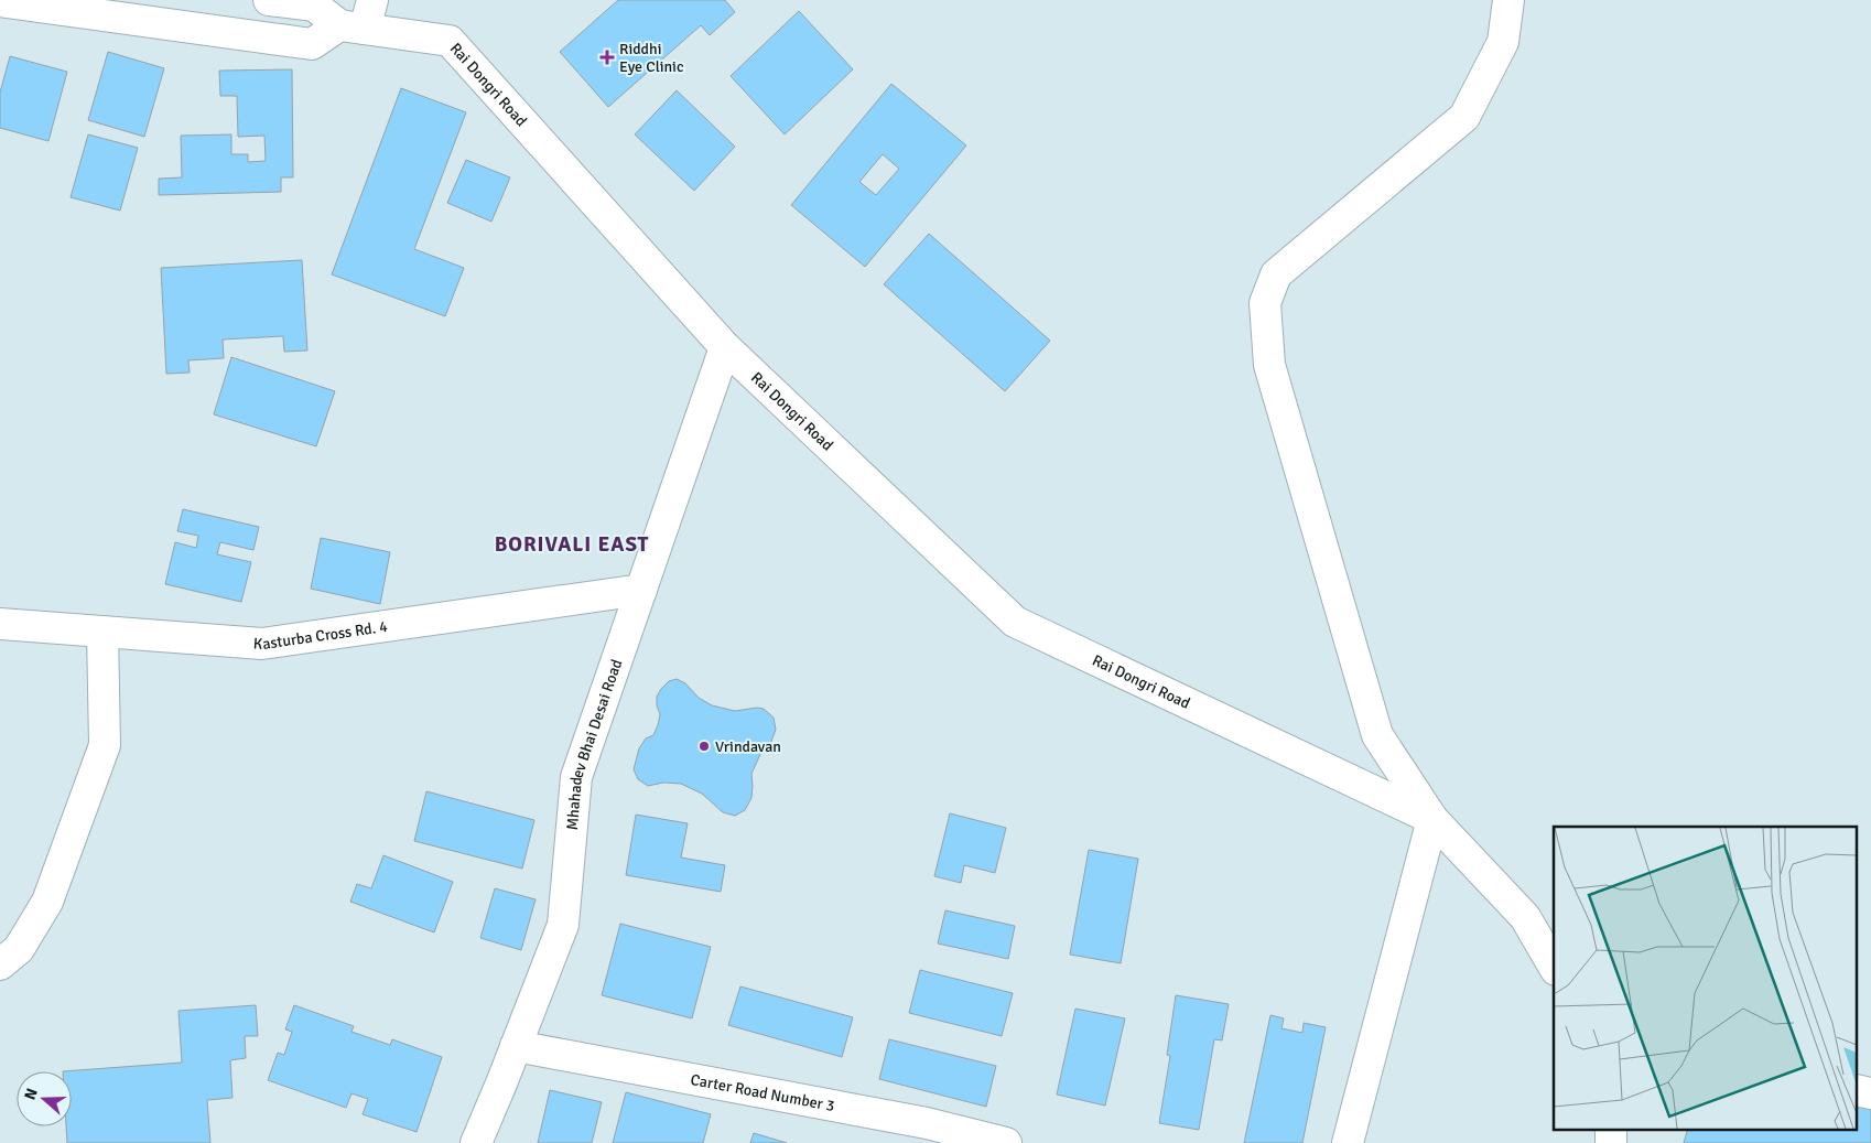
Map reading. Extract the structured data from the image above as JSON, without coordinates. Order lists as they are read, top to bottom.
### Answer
{
  "streets": {
    "street": [
      "Rai Dongri Road",
      "Kasturba Cross Rd. 4",
      "Mhahadev Bhai Desai Road",
      "Carter Road Number 3"
    ]
  },
  "crossings": [
    ["Rai Dongri Road", "Mhahadev Bhai Desai Road"],
    ["Kasturba Cross Rd. 4", "Mhahadev Bhai Desai Road"],
    ["Mhahadev Bhai Desai Road", "Carter Road Number 3"]
  ],
  "districts": ["BORIVALI EAST"],
  "places": {
    "health": ["Riddhi Eye Clinic"],
    "other": ["Vrindavan"]
  },
  "north": "left"
}
